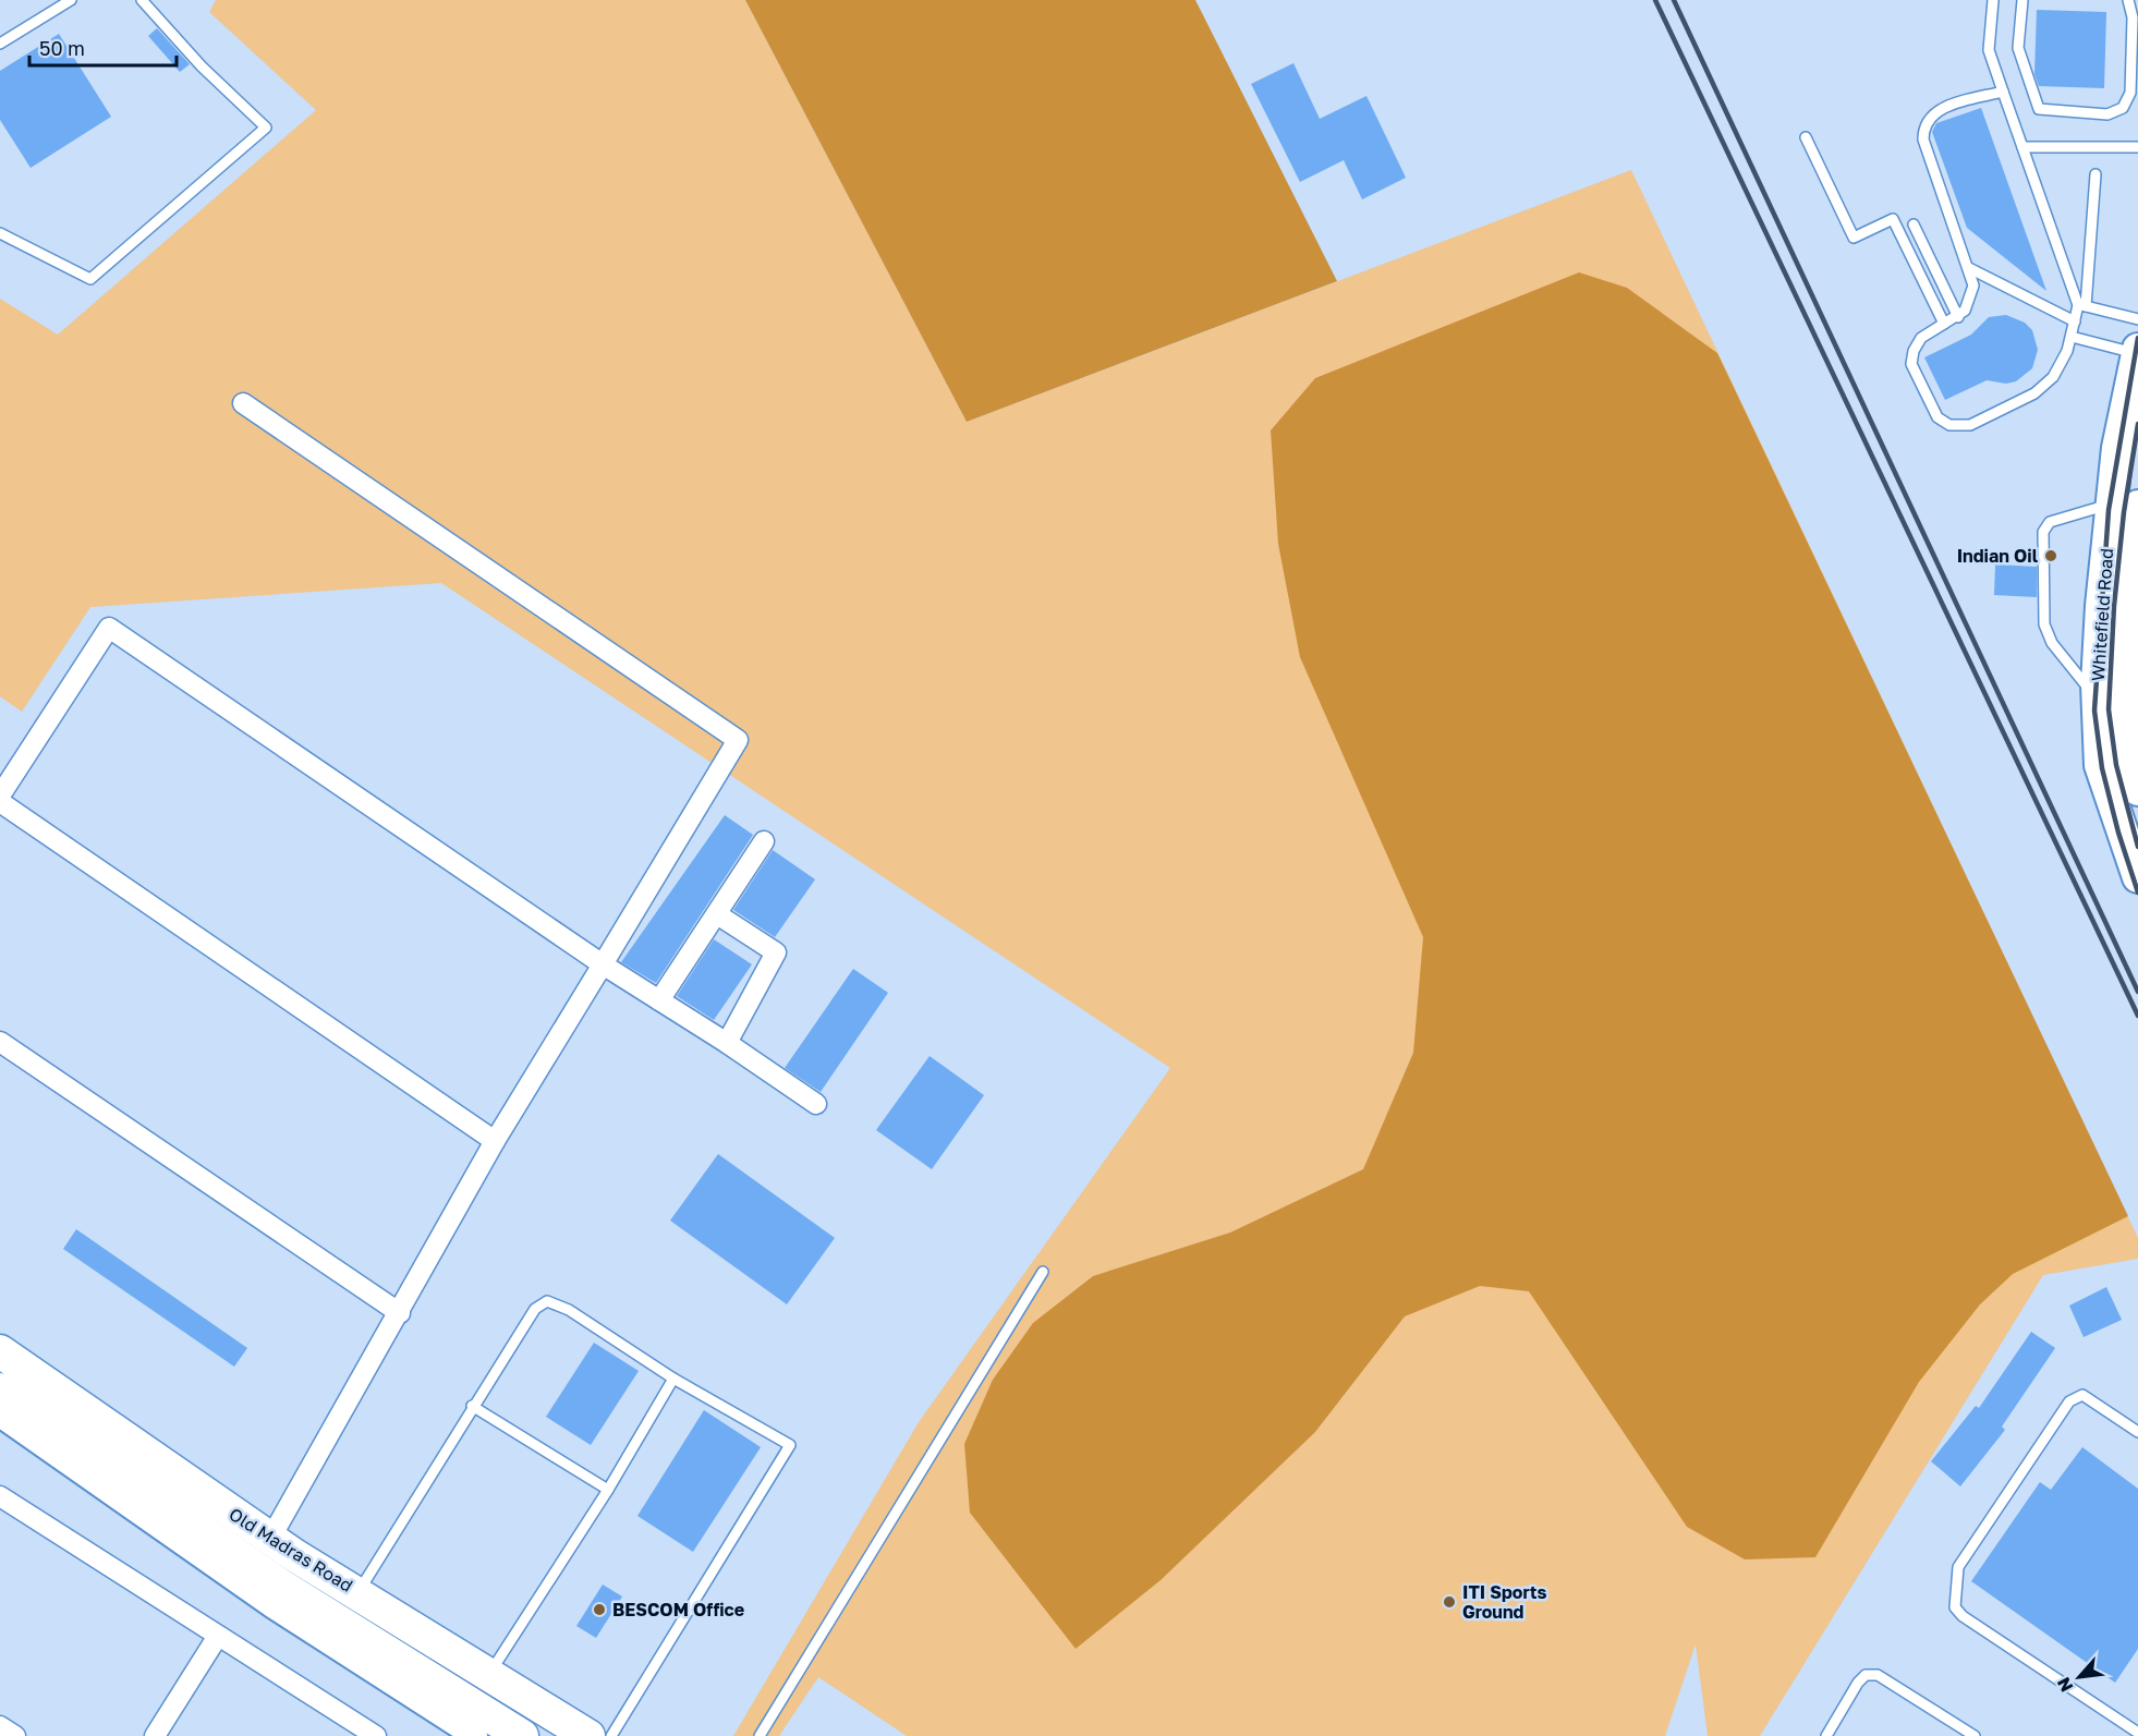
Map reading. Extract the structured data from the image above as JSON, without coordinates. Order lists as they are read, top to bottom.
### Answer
{
  "streets": {
    "highway": ["Old Madras Road"],
    "main road": ["Whitefield Road"]
  },
  "places": ["Indian Oil", "ITI Sports Ground", "BESCOM Office"],
  "scale_bar": "50 m",
  "north": "bottom left"
}
